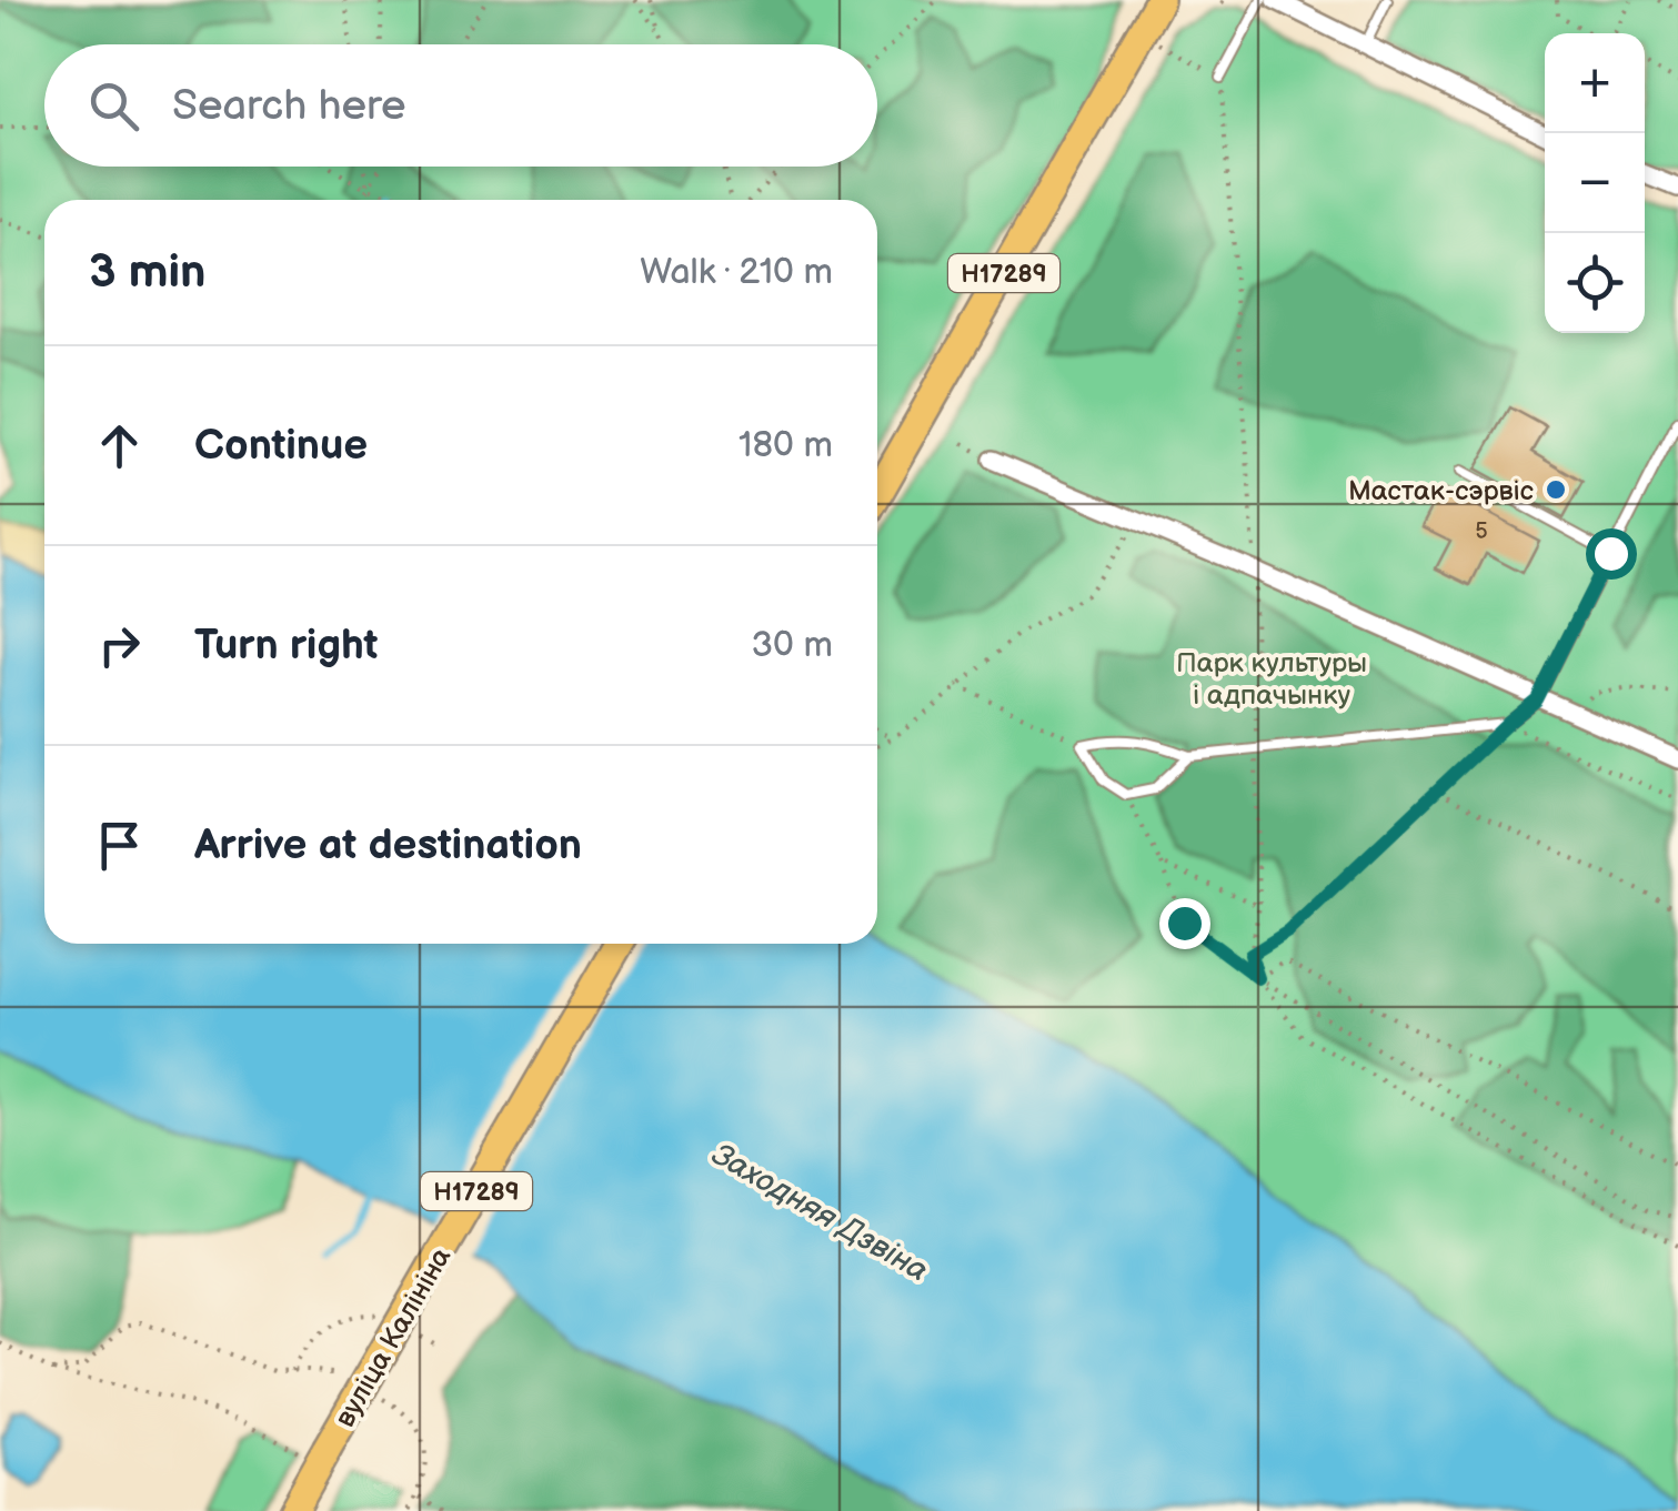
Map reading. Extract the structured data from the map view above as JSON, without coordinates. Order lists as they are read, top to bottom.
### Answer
{
  "streets": {
    "main road": ["Н17289", "вуліца Калініна"]
  },
  "water": ["Заходняя Дзвіна"],
  "parks": ["Парк культуры і адпачынку"],
  "places": ["Мастак-сэрвіс"],
  "house_numbers": ["5"],
  "page": {
    "map_buttons": ["+", "−"],
    "search": "Search here",
    "heading": ["3 min", "Walk · 210 m"],
    "list": [
      ["Continue", "180 m"],
      ["Turn right", "30 m"],
      "Arrive at destination"
    ]
  }
}
